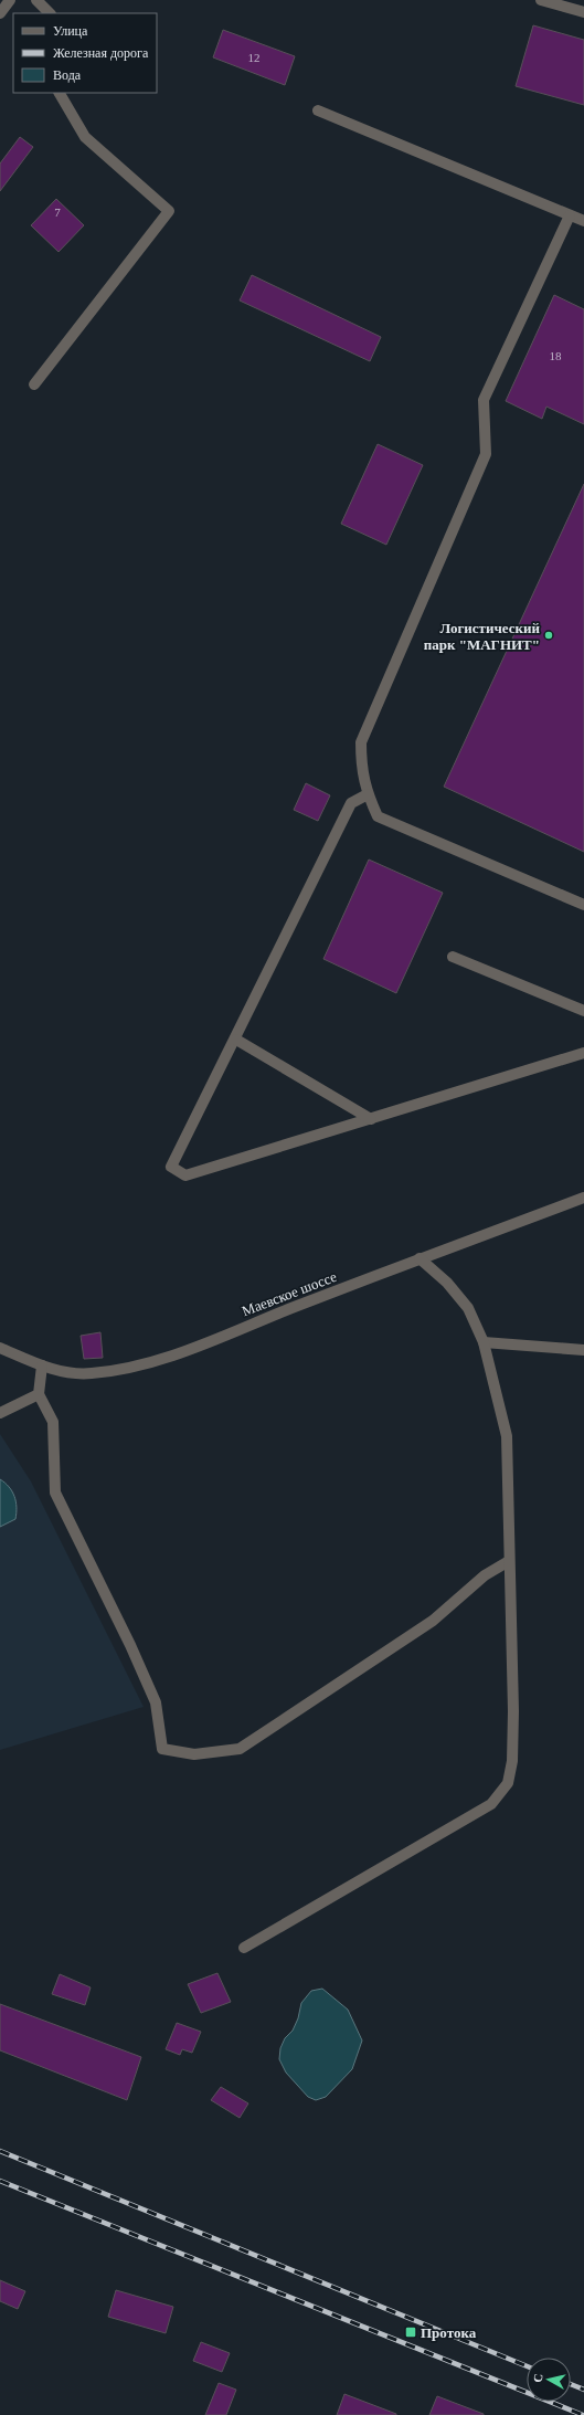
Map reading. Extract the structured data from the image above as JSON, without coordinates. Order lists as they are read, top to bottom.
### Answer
{
  "streets": {
    "street": ["Маевское шоссе"]
  },
  "places": {
    "other": ["Логистический парк \"МАГНИТ\""],
    "transit": ["Протока"]
  },
  "house_numbers": ["12", "7", "18"],
  "legend": ["Улица", "Железная дорога", "Вода"],
  "north": "left"
}
